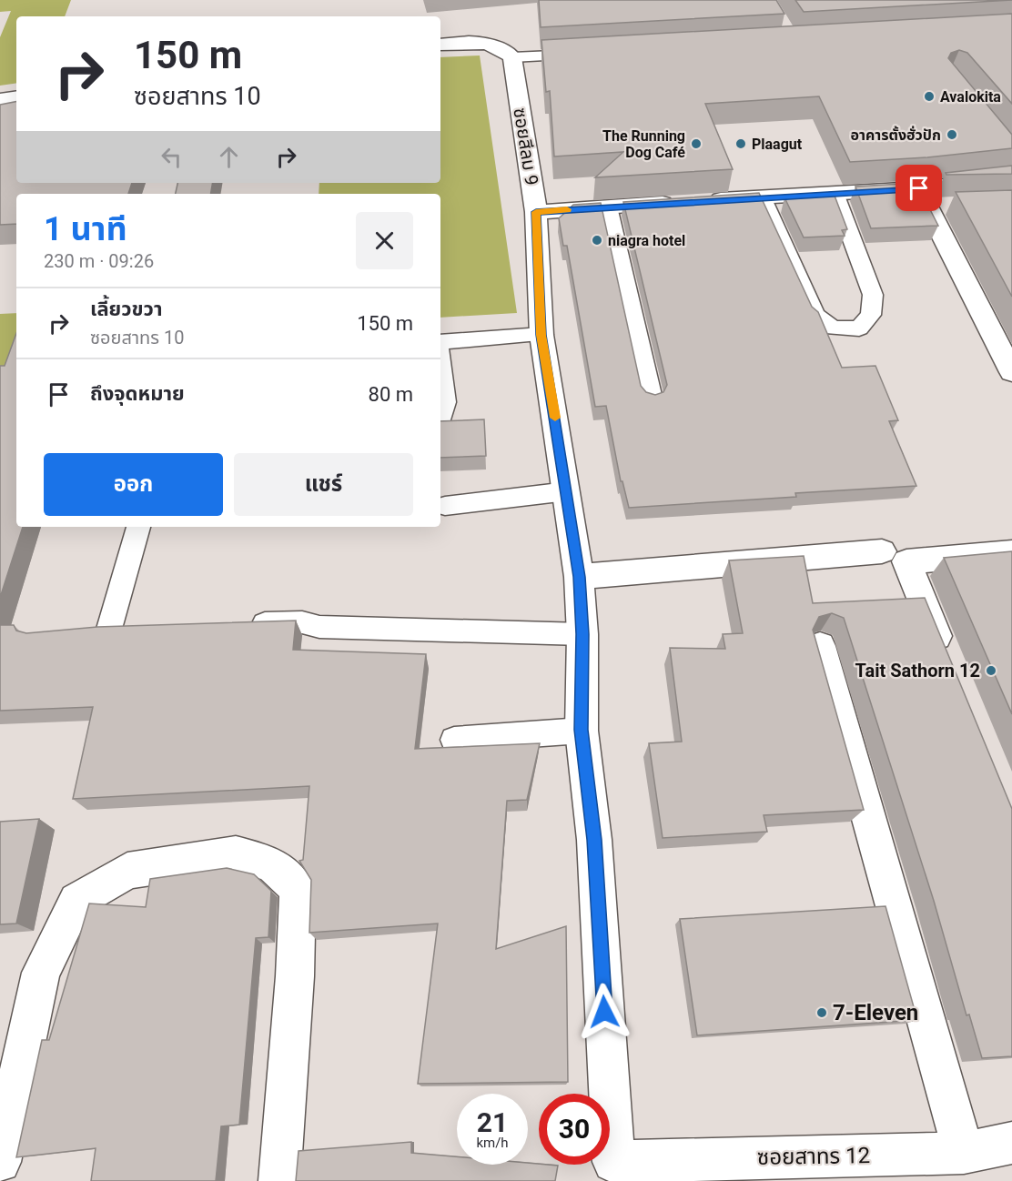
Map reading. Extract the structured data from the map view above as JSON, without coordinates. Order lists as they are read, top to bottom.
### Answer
{
  "streets": {
    "street": ["ซอยสีลม 9", "ซอยสาทร 12"]
  },
  "crossings": [
    ["ซอยสีลม 9", "ซอยสาทร 12"]
  ],
  "places": [
    "Avalokita",
    "อาคารตั้งฮั่วปัก",
    "The Running Dog Café",
    "Plaagut",
    "niagra hotel",
    "Tait Sathorn 12",
    "7-Eleven"
  ],
  "page": {
    "turn": ["150 m", "ซอยสาทร 10"],
    "heading": ["1 นาที", "230 m · 09:26"],
    "list": [
      {
        "name": "เลี้ยวขวา",
        "note": "ซอยสาทร 10",
        "value": "150 m"
      },
      {
        "name": "ถึงจุดหมาย",
        "value": "80 m"
      }
    ],
    "buttons": ["ออก", "แชร์"],
    "speed": "21 km/h",
    "limit": "30"
  }
}
